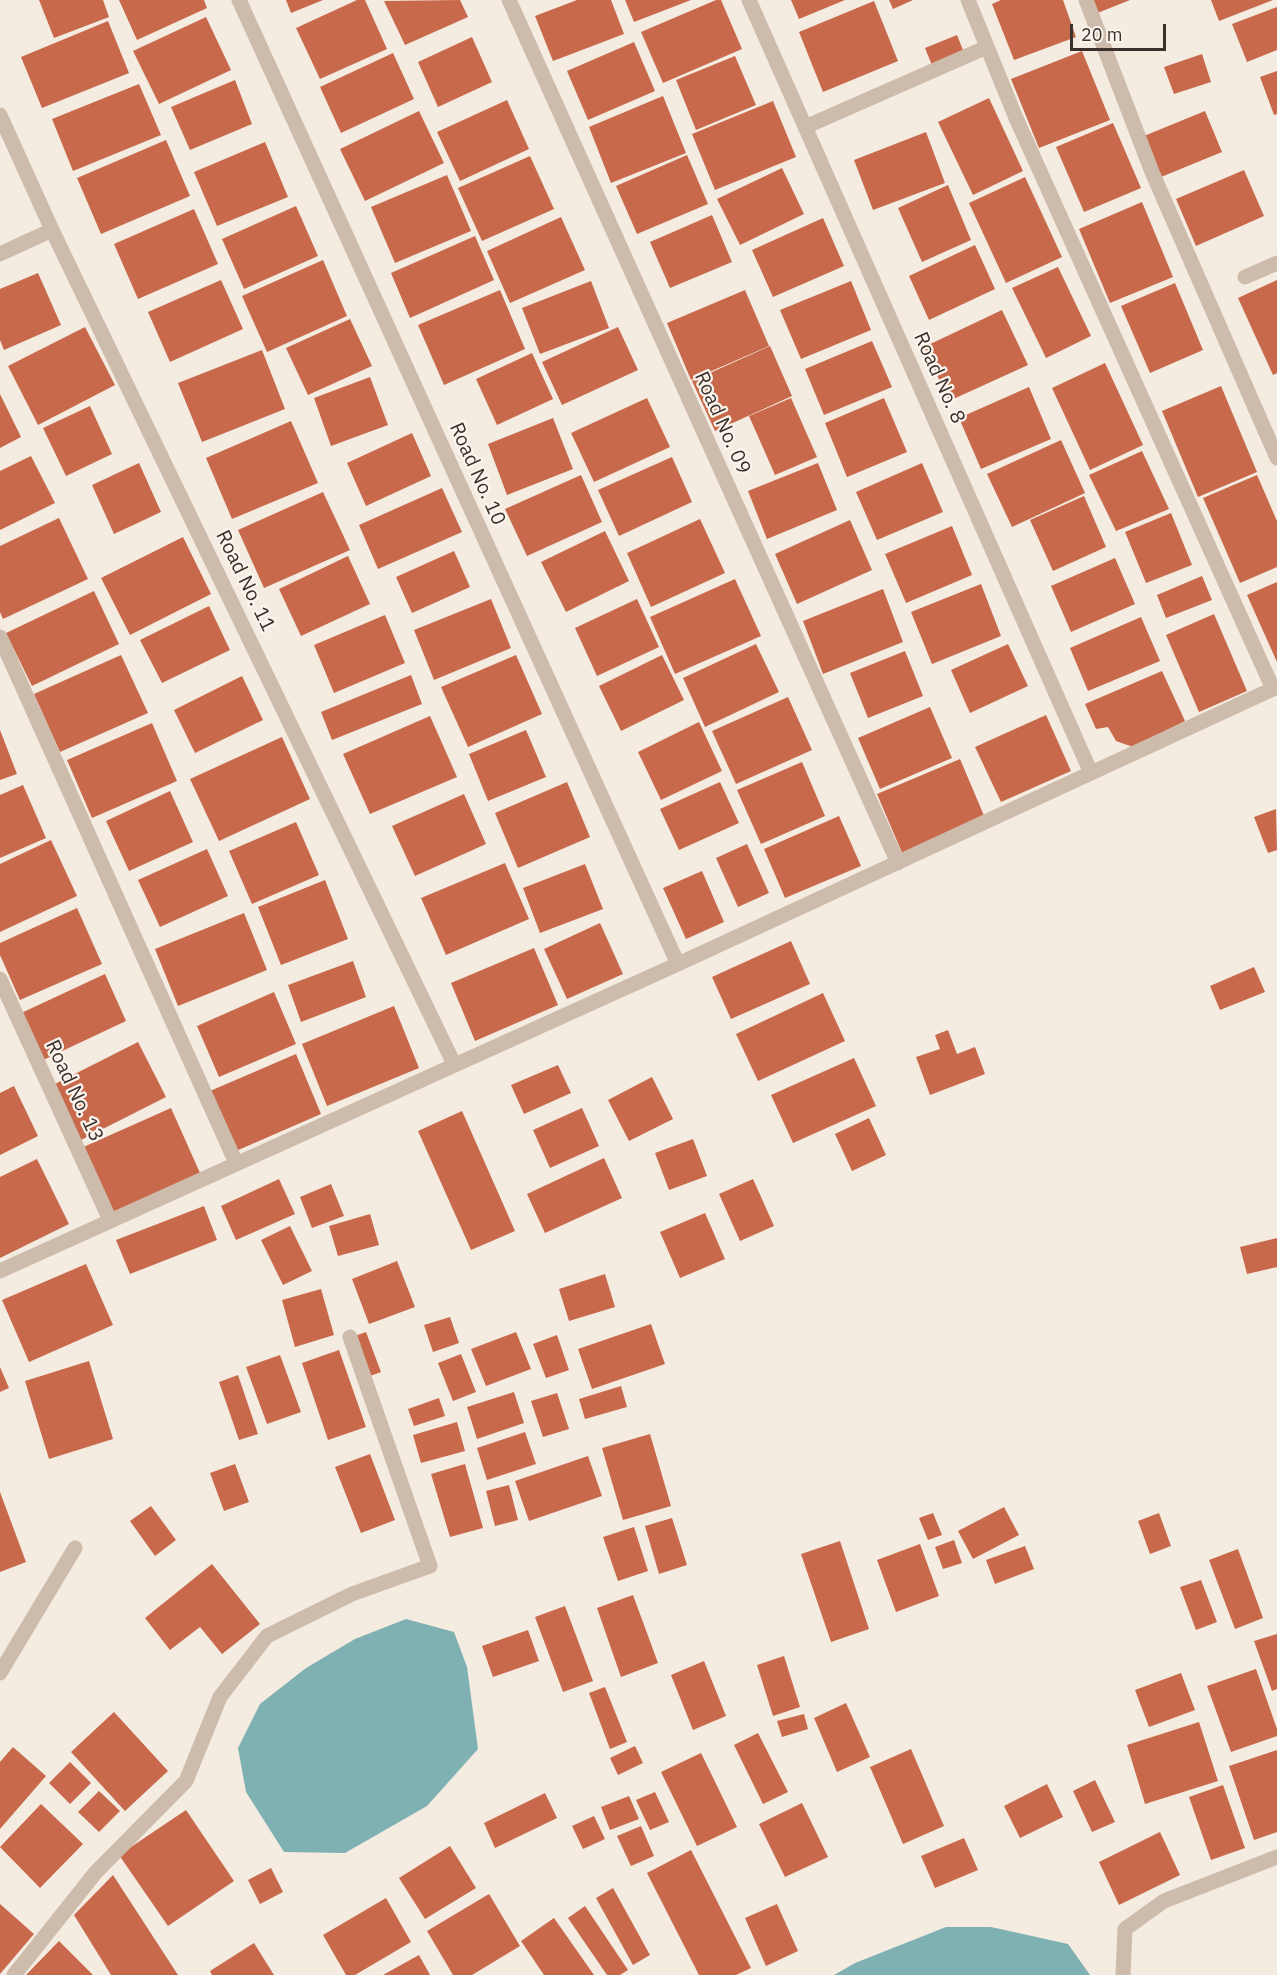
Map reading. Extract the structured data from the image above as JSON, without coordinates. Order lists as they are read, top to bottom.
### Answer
{
  "streets": {
    "street": [
      "Road No. 8",
      "Road No. 09",
      "Road No. 10",
      "Road No. 11",
      "Road No. 13"
    ]
  },
  "scale_bar": "20 m"
}
